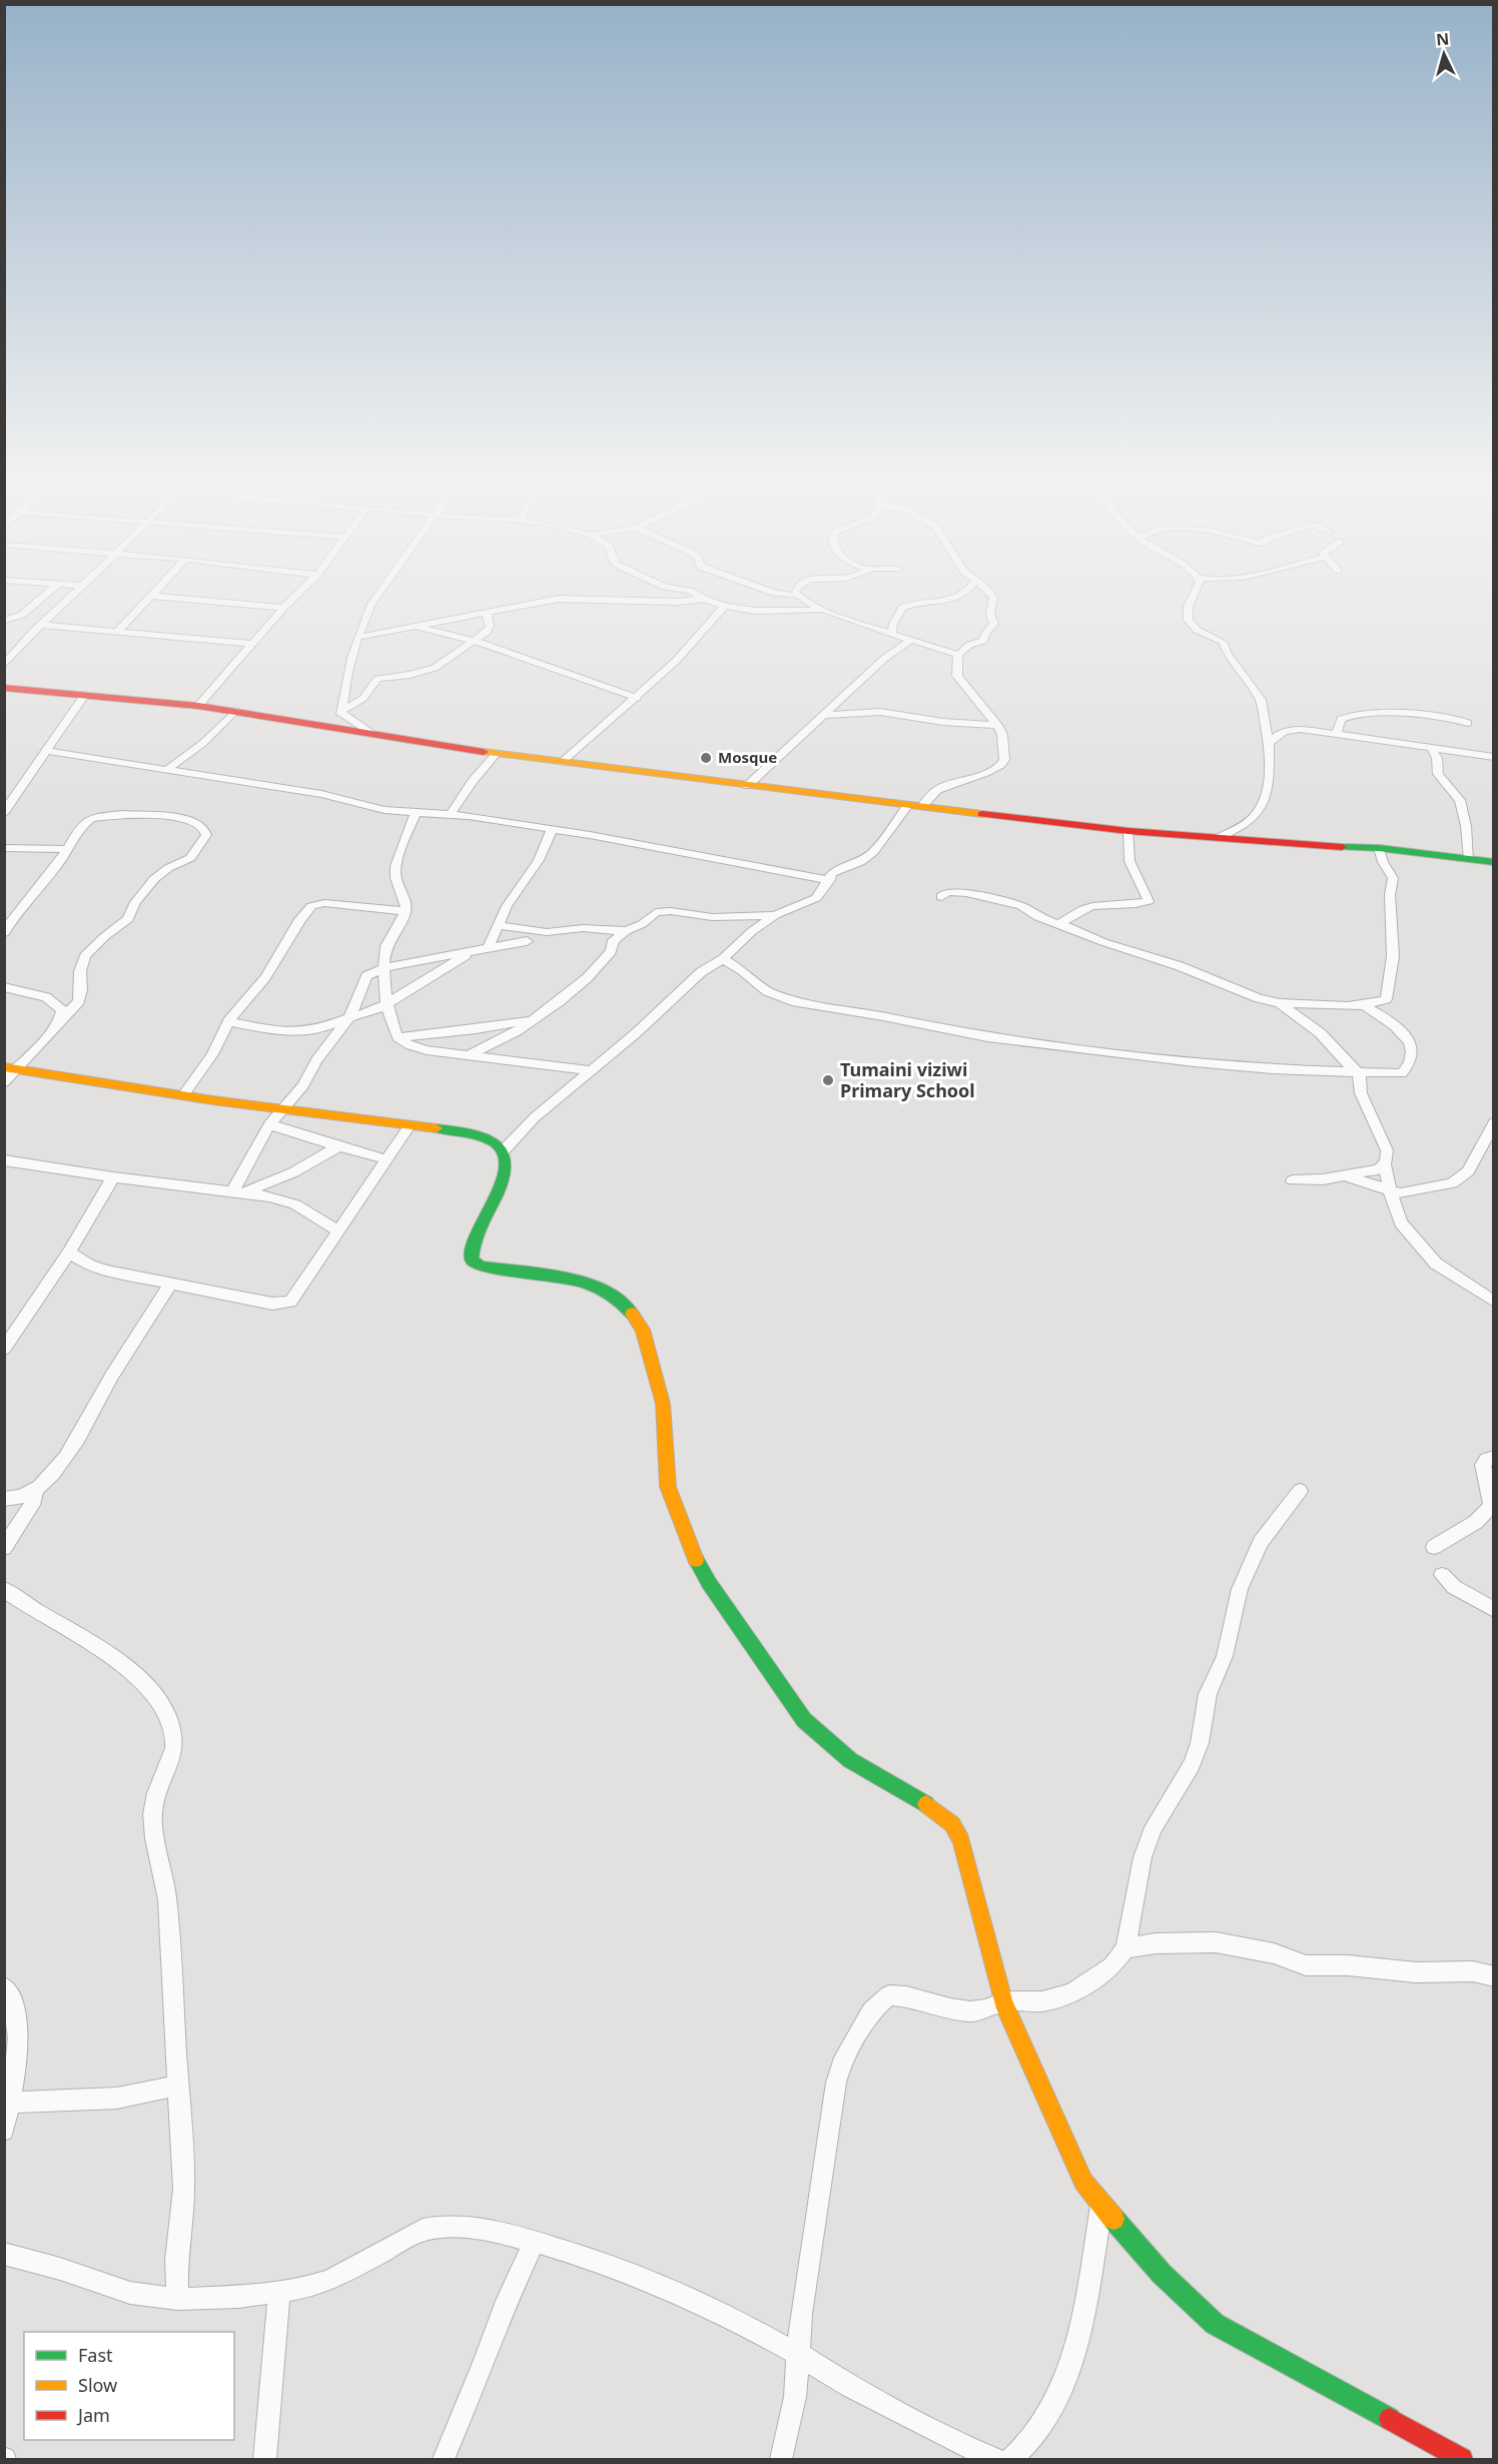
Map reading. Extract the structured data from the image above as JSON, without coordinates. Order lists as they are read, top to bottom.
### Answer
{
  "places": ["Mosque", "Tumaini viziwi Primary School"],
  "legend": ["Fast", "Slow", "Jam"],
  "north": "top"
}
